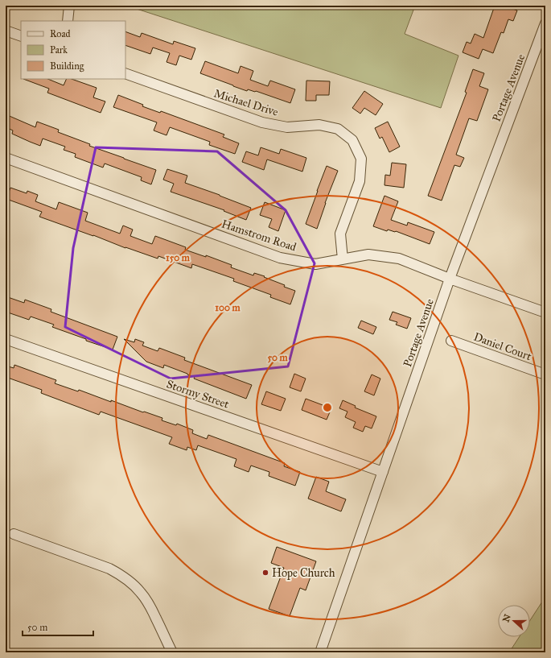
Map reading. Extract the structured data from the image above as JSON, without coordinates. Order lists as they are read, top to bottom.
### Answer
{
  "streets": {
    "street": [
      "Portage Avenue",
      "Michael Drive",
      "Hamstrom Road",
      "Daniel Court",
      "Stormy Street"
    ]
  },
  "crossings": [
    ["Portage Avenue", "Hamstrom Road"],
    ["Portage Avenue", "Stormy Street"],
    ["Michael Drive", "Hamstrom Road"]
  ],
  "places": ["Hope Church"],
  "legend": ["Road", "Park", "Building"],
  "scale_bar": "50 m",
  "north": "left",
  "rings": ["150 m", "100 m", "50 m"]
}
